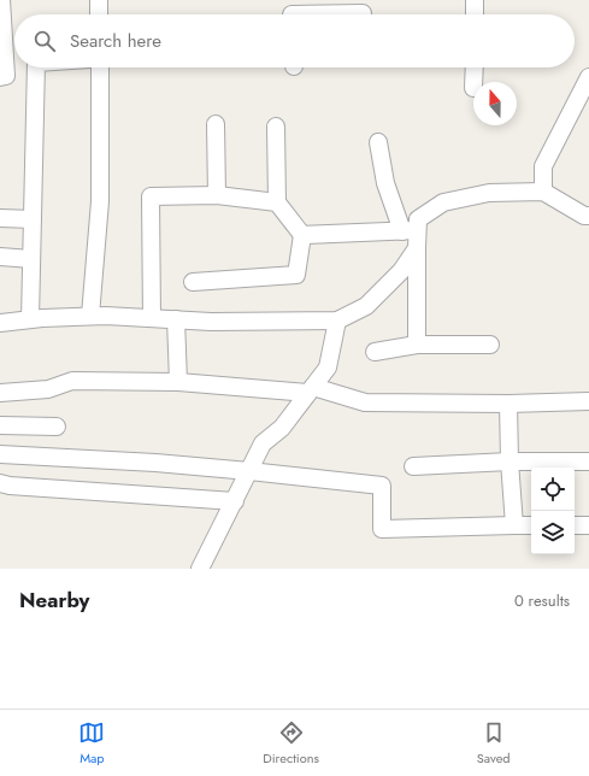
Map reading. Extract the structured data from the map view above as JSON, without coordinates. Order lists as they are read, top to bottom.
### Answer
{
  "north": "top",
  "page": {
    "search": "Search here",
    "heading": ["Nearby", "0 results"],
    "nav": ["Map", "Directions", "Saved"]
  }
}
